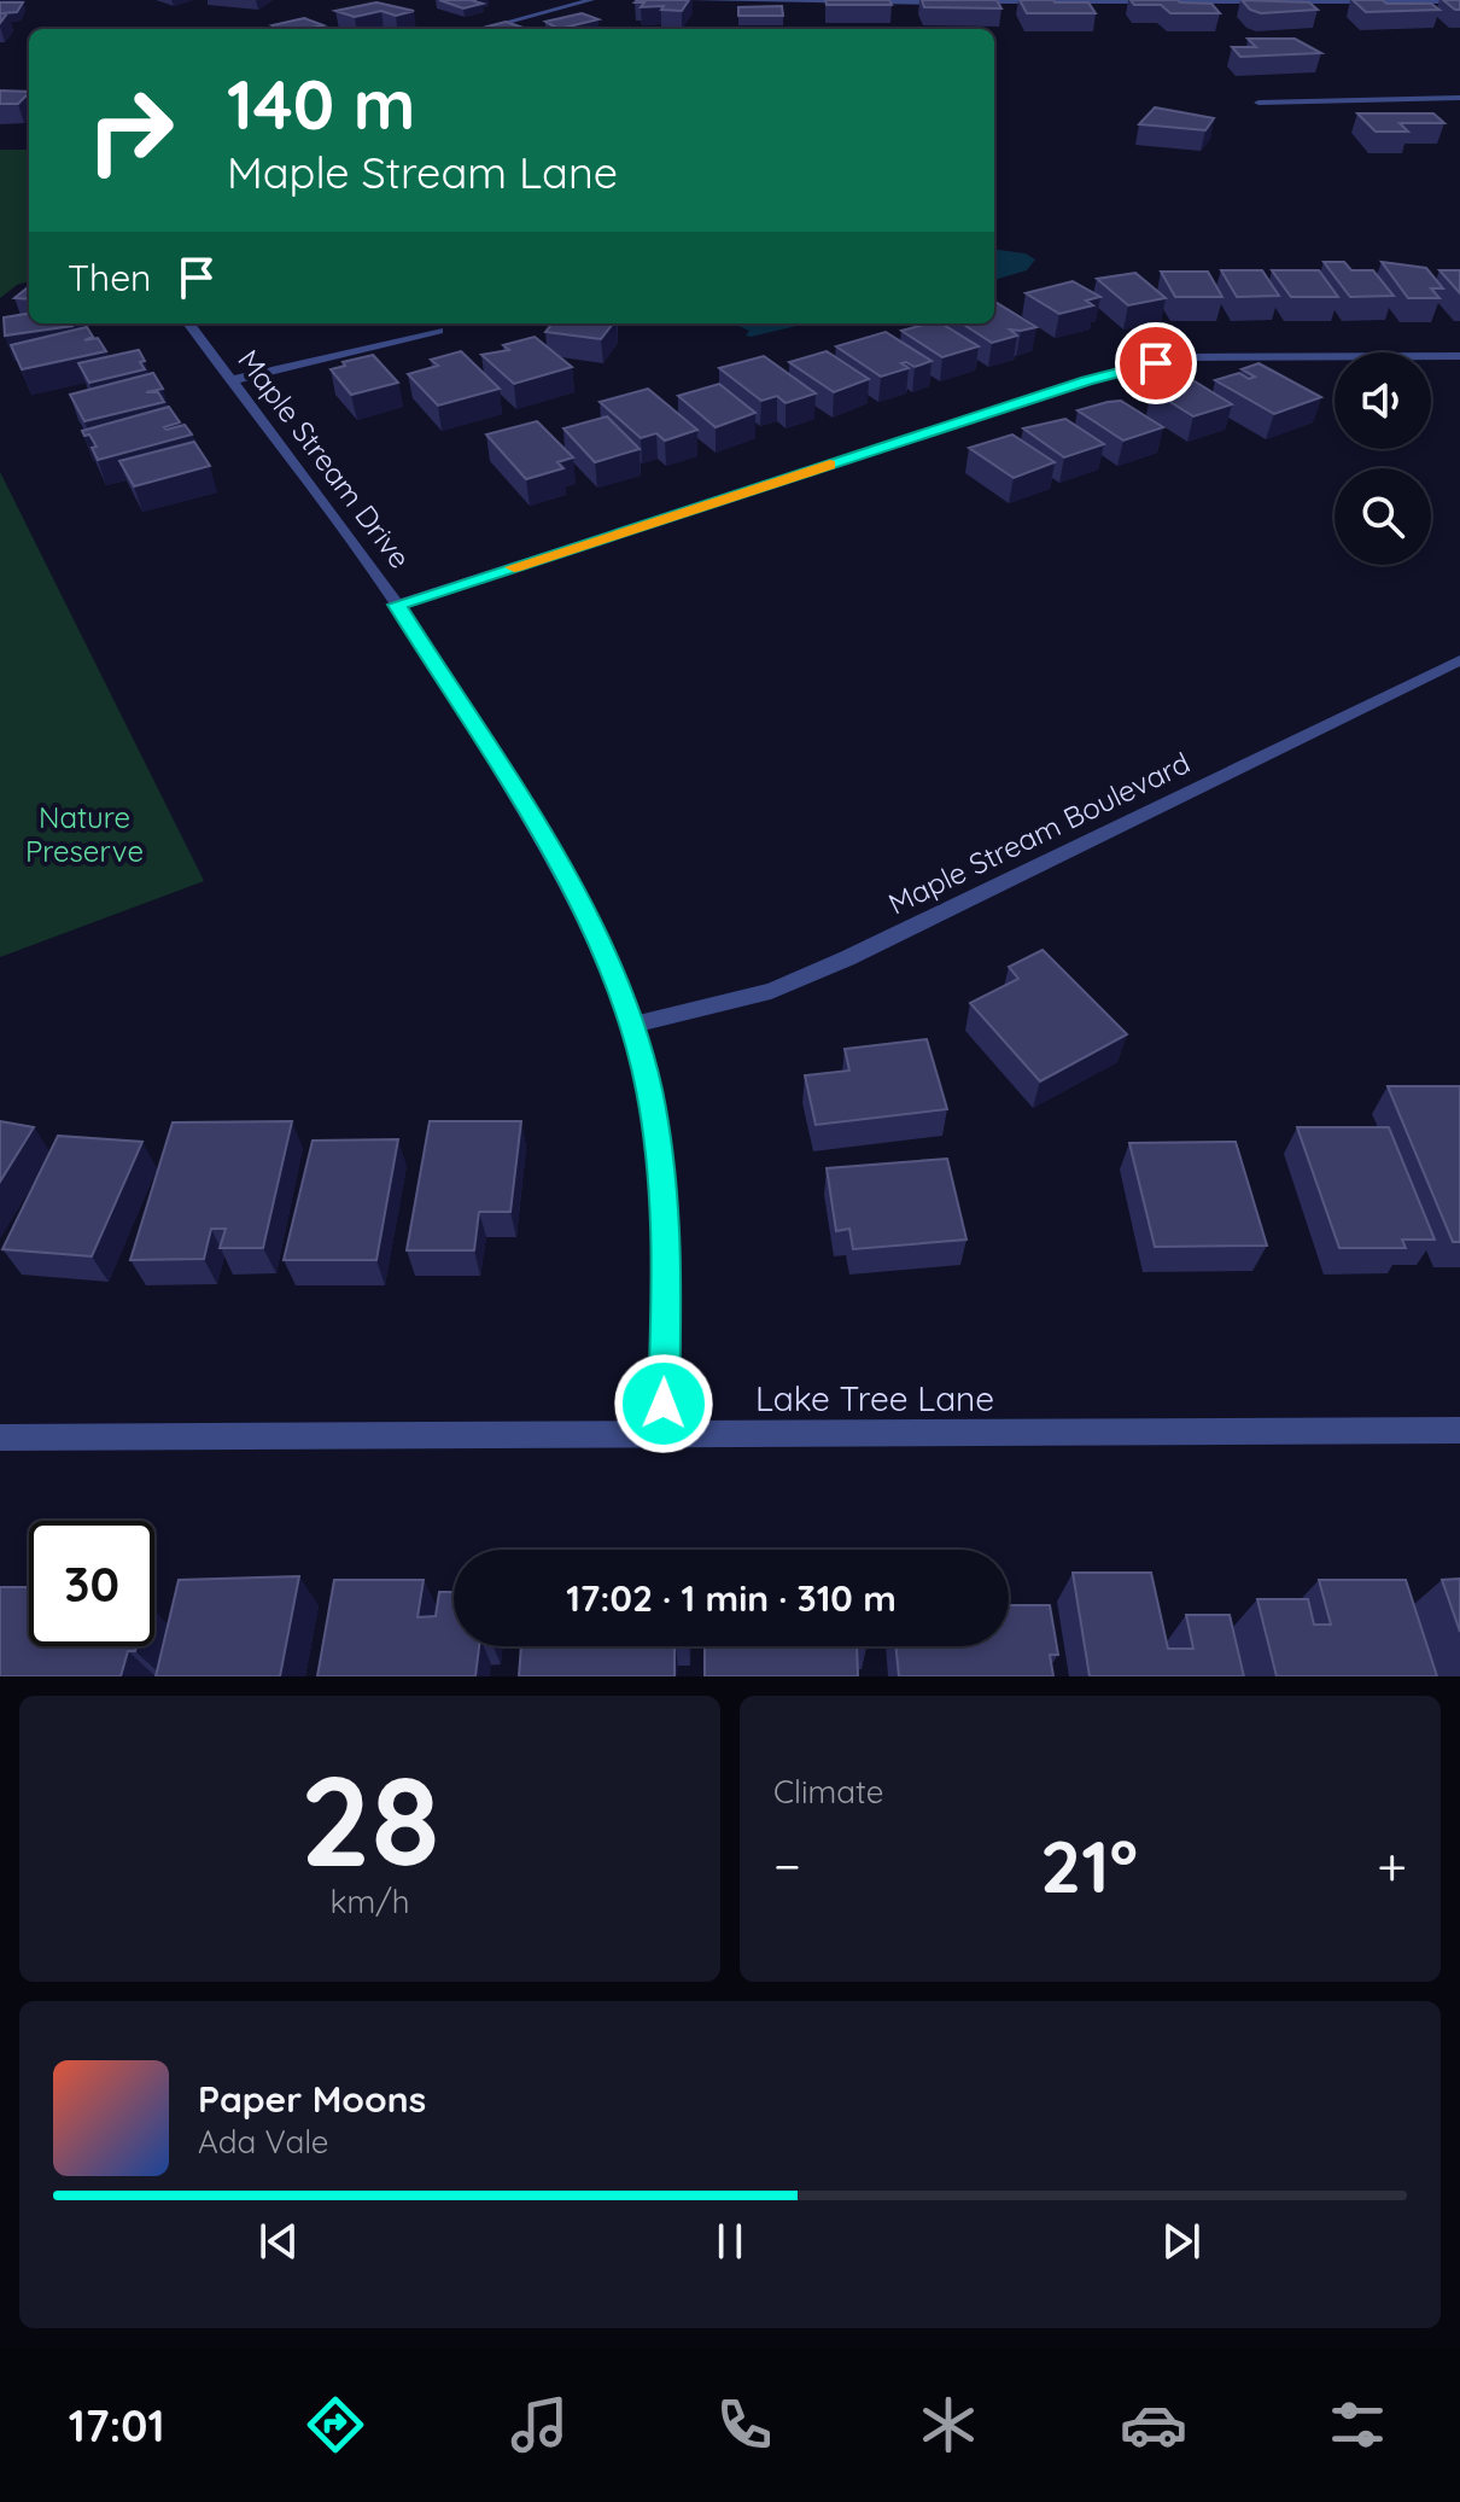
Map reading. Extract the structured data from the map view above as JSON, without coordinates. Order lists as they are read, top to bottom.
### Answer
{
  "streets": {
    "street": ["Maple Stream Drive", "Maple Stream Boulevard", "Lake Tree Lane"]
  },
  "crossings": [
    ["Maple Stream Drive", "Maple Stream Boulevard"],
    ["Maple Stream Drive", "Lake Tree Lane"]
  ],
  "parks": ["Nature Preserve"],
  "page": {
    "turn": ["140 m", "Maple Stream Lane"],
    "then": "Then",
    "limit": "30",
    "trip": "17:02 · 1 min · 310 m",
    "tile": [
      ["28", "km/h"],
      "Climate"
    ],
    "heat": ["−", "21°", "+"],
    "song": ["Paper Moons", "Ada Vale"],
    "tabs": "17:01"
  }
}
